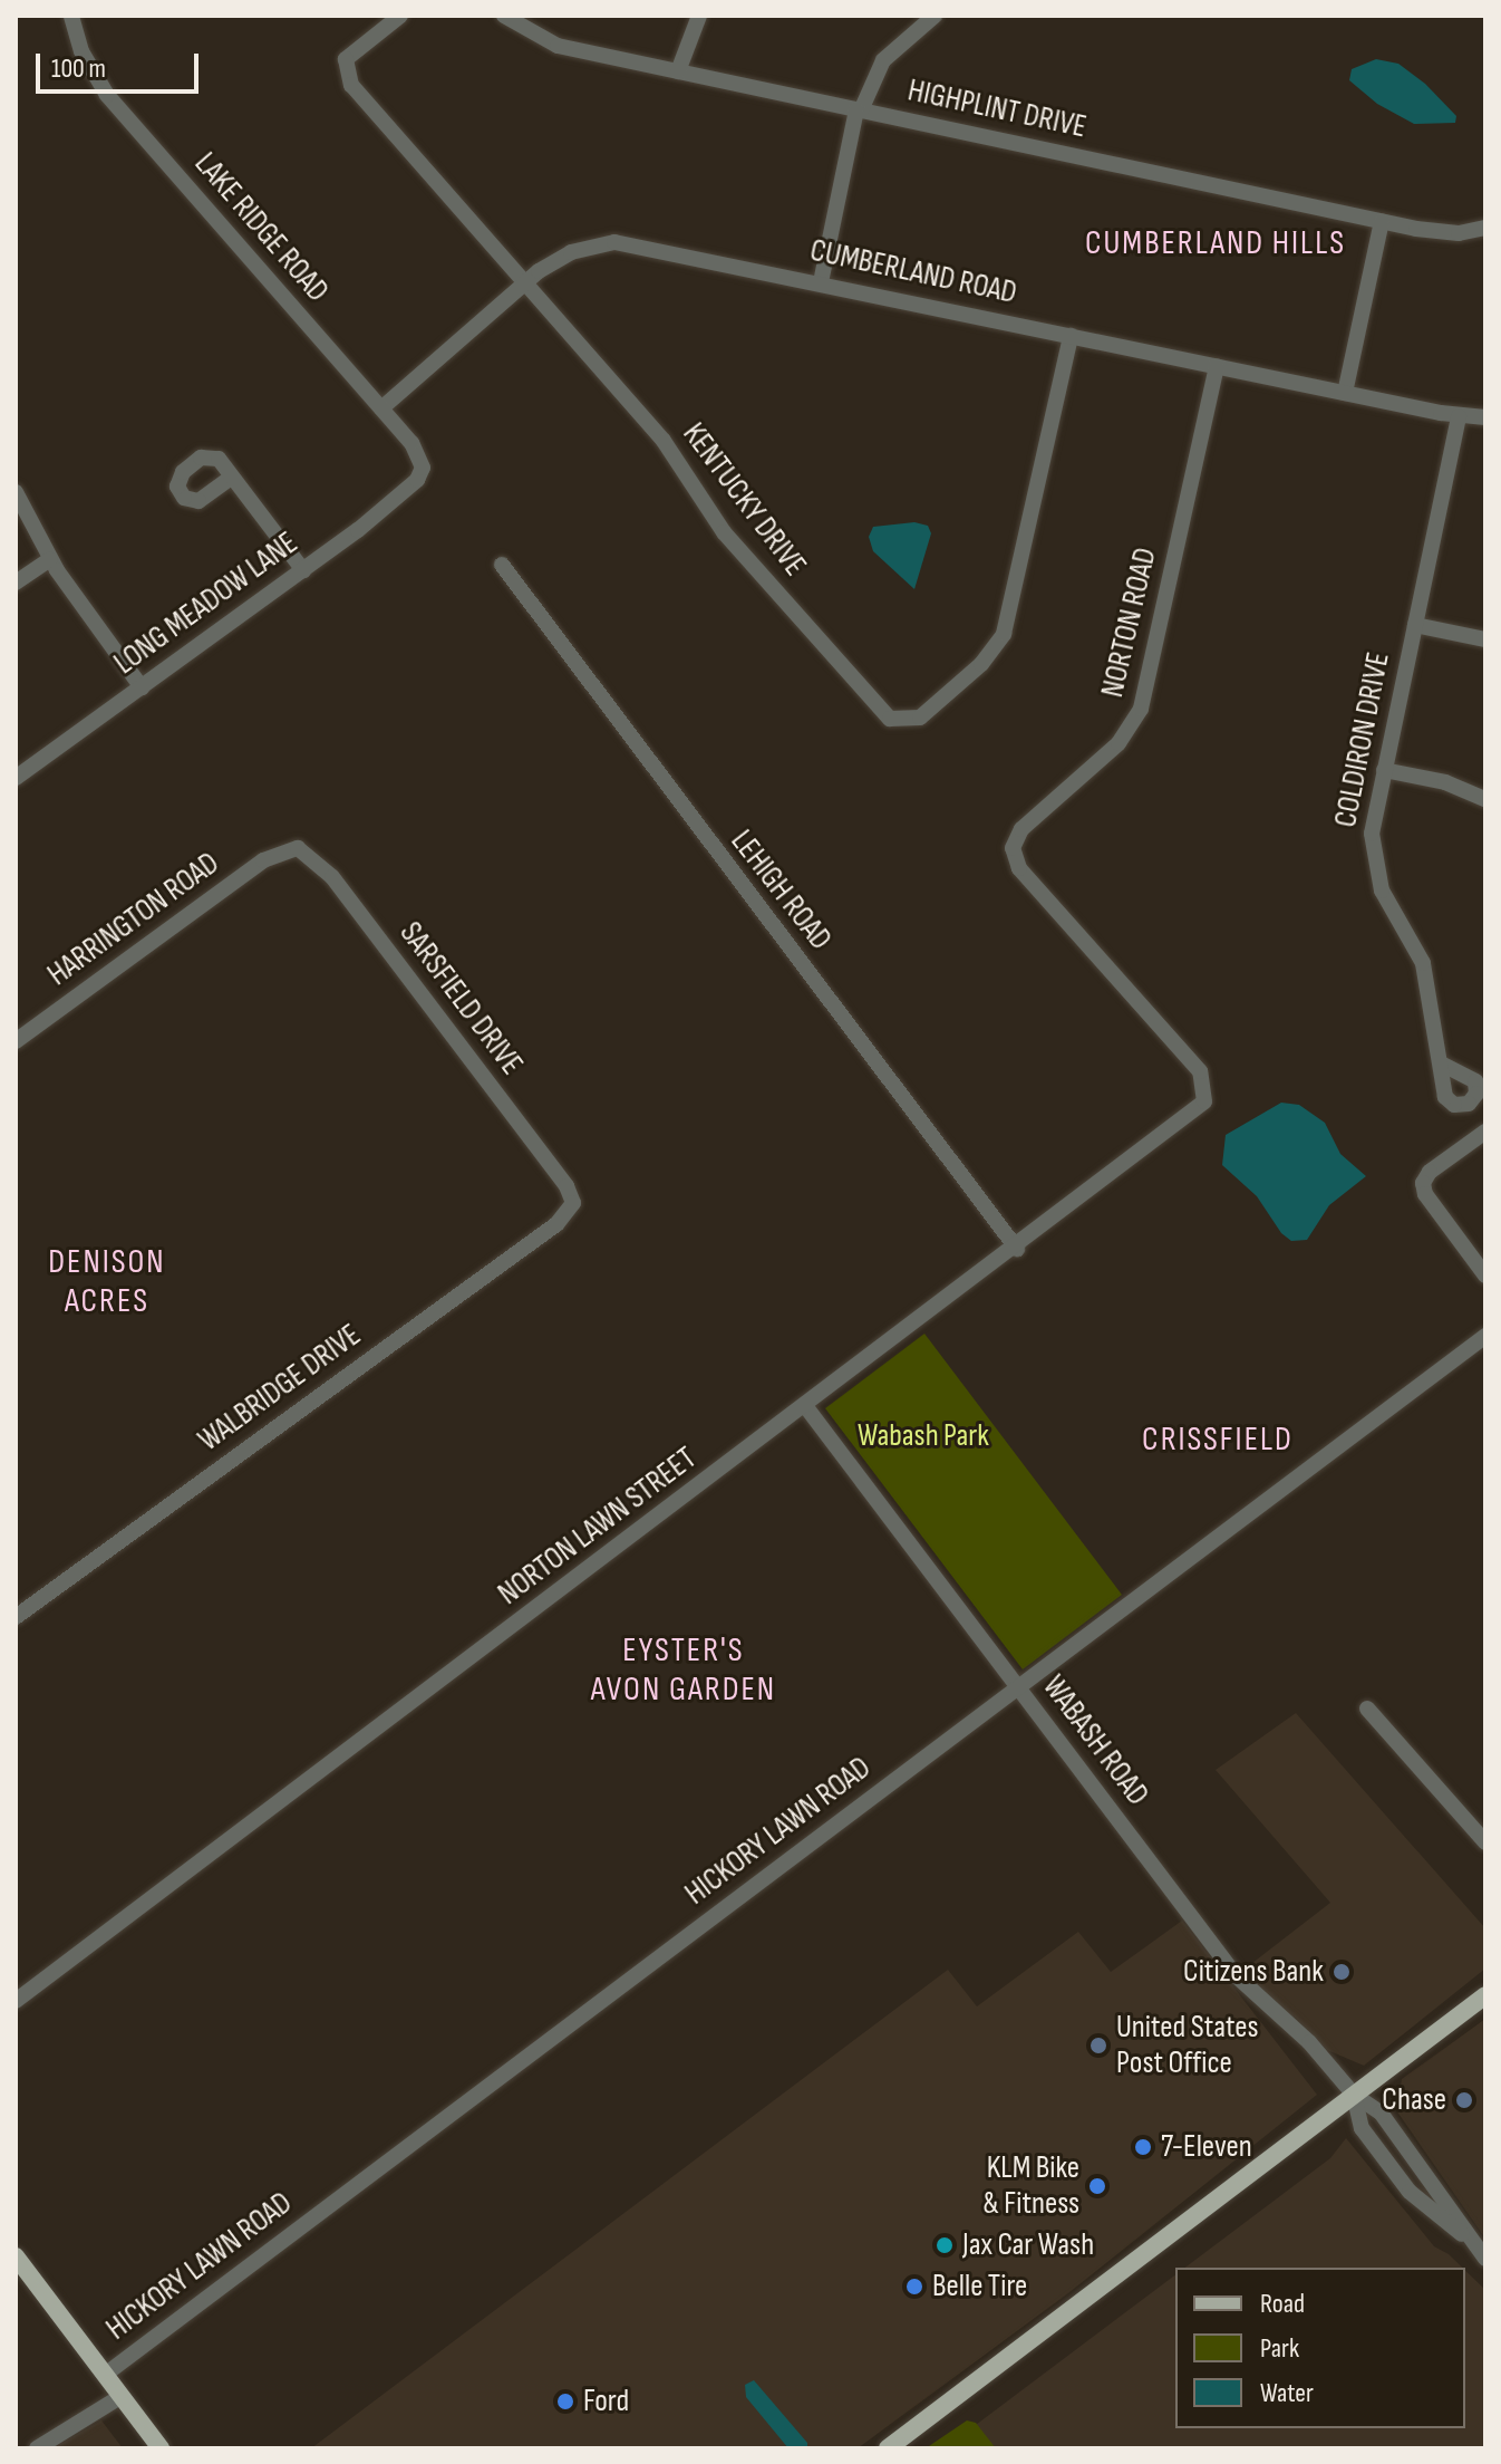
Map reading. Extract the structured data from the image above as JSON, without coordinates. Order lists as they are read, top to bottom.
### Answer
{
  "streets": {
    "street": [
      "HIGHPLINT DRIVE",
      "LAKE RIDGE ROAD",
      "CUMBERLAND ROAD",
      "KENTUCKY DRIVE",
      "LONG MEADOW LANE",
      "NORTON ROAD",
      "COLDIRON DRIVE",
      "LEHIGH ROAD",
      "HARRINGTON ROAD",
      "SARSFIELD DRIVE",
      "WALBRIDGE DRIVE",
      "NORTON LAWN STREET",
      "WABASH ROAD",
      "HICKORY LAWN ROAD"
    ]
  },
  "crossings": [
    ["LAKE RIDGE ROAD", "CUMBERLAND ROAD"],
    ["LAKE RIDGE ROAD", "LONG MEADOW LANE"],
    ["CUMBERLAND ROAD", "KENTUCKY DRIVE"],
    ["CUMBERLAND ROAD", "NORTON ROAD"],
    ["CUMBERLAND ROAD", "COLDIRON DRIVE"],
    ["NORTON ROAD", "NORTON LAWN STREET"],
    ["LEHIGH ROAD", "NORTON LAWN STREET"],
    ["HARRINGTON ROAD", "SARSFIELD DRIVE"],
    ["SARSFIELD DRIVE", "WALBRIDGE DRIVE"],
    ["NORTON LAWN STREET", "WABASH ROAD"],
    ["WABASH ROAD", "HICKORY LAWN ROAD"]
  ],
  "districts": [
    "CUMBERLAND HILLS",
    "DENISON ACRES",
    "CRISSFIELD",
    "EYSTER'S AVON GARDEN"
  ],
  "parks": ["Wabash Park"],
  "places": [
    "Citizens Bank",
    "United States Post Office",
    "Chase",
    "7-Eleven",
    "KLM Bike & Fitness",
    "Jax Car Wash",
    "Belle Tire",
    "Ford"
  ],
  "legend": ["Road", "Park", "Water"],
  "scale_bar": "100 m"
}
